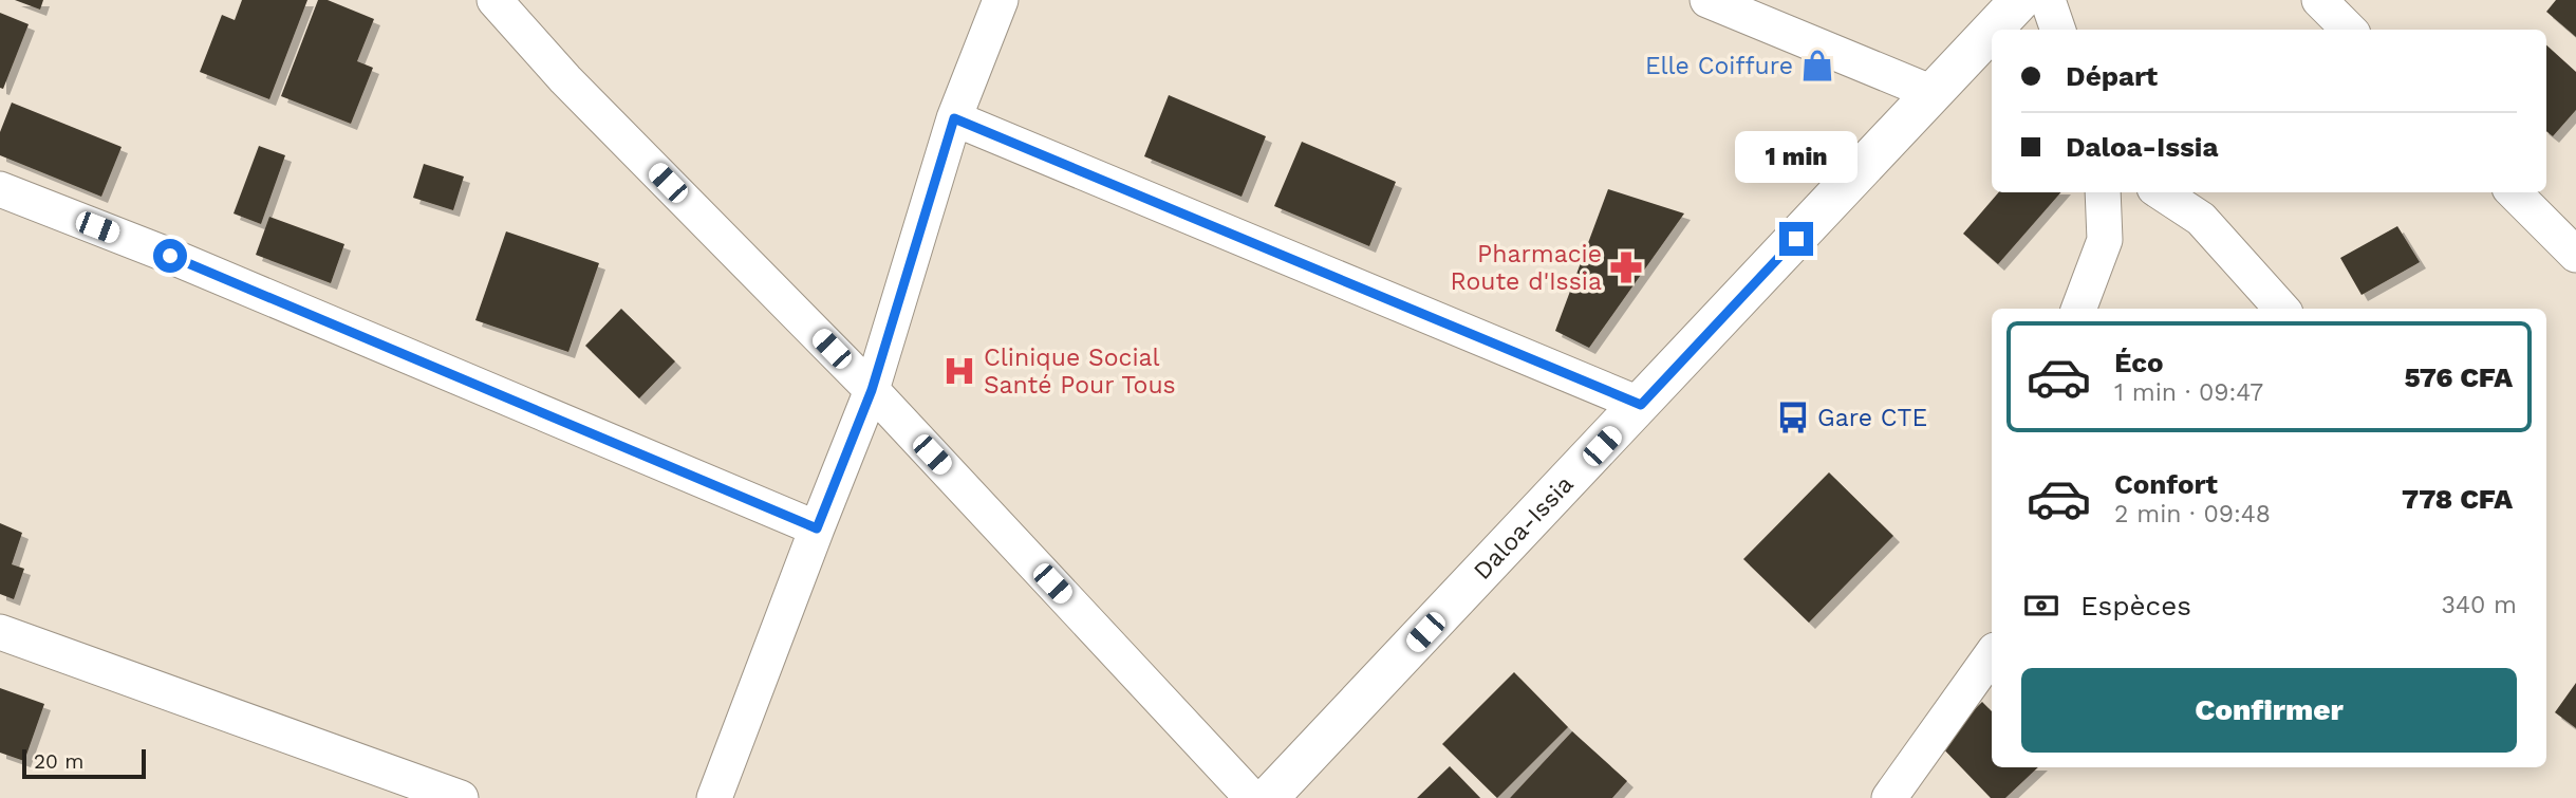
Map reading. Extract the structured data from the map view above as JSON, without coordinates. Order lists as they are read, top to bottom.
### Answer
{
  "streets": {
    "main road": ["Daloa-Issia"]
  },
  "places": {
    "shop": ["Elle Coiffure"],
    "pharmacy": ["Pharmacie Route d'Issia"],
    "hospital": ["Clinique Social Santé Pour Tous"],
    "bus stop": ["Gare CTE"]
  },
  "scale_bar": "20 m",
  "page": {
    "banner": ["Départ", "Daloa-Issia"],
    "bubble": "1 min",
    "list": [
      {
        "name": "Éco",
        "note": "1 min · 09:47",
        "value": "576 CFA"
      },
      {
        "name": "Confort",
        "note": "2 min · 09:48",
        "value": "778 CFA"
      }
    ],
    "pay": ["Espèces", "340 m"],
    "buttons": "Confirmer",
    "scale": "20 m"
  }
}
